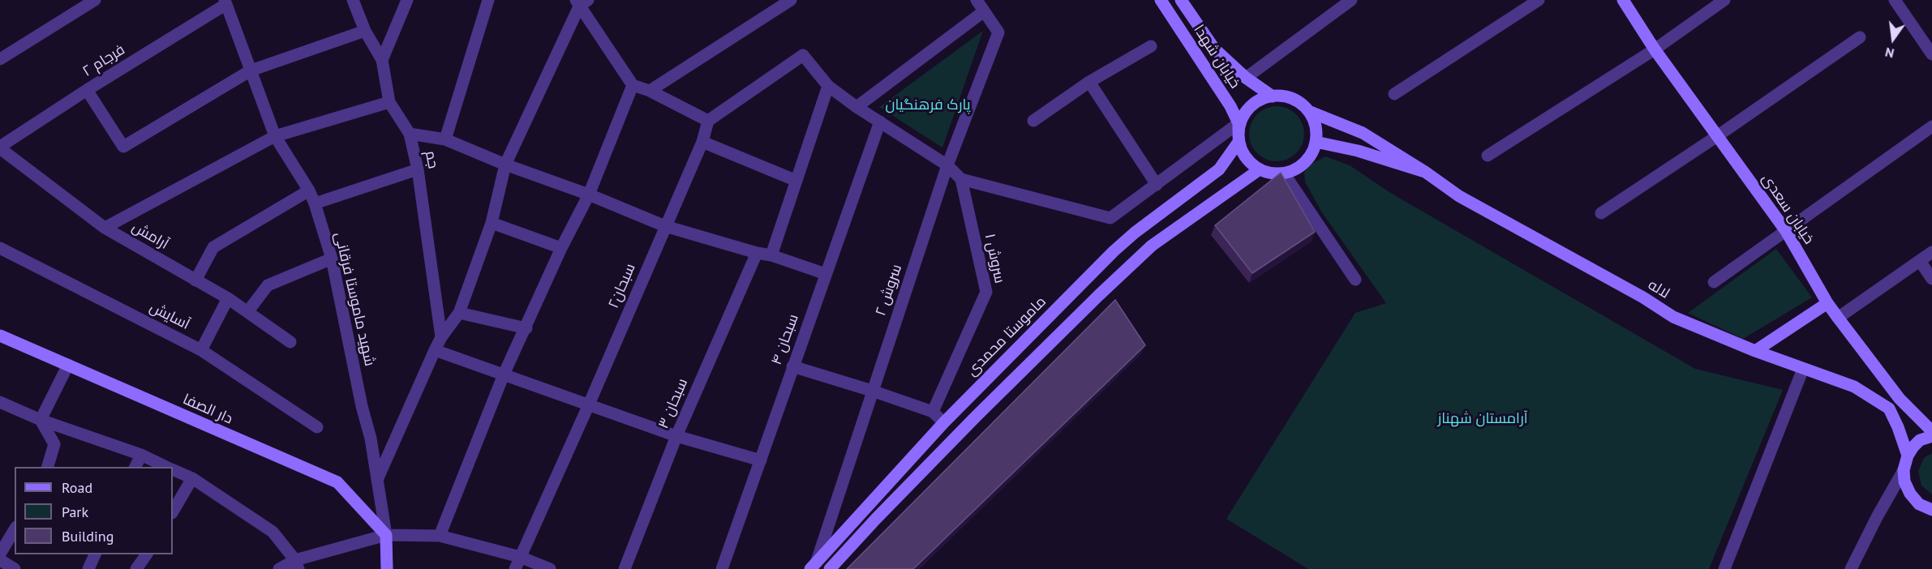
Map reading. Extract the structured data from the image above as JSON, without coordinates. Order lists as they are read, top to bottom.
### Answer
{
  "streets": {
    "main road": [
      "خیابان شهدا",
      "خیابان سعدی",
      "لاله",
      "ماموستا محمدی",
      "دار الصفا"
    ],
    "street": [
      "فرجام ۲",
      "جم",
      "آرامش",
      "سروش ۱",
      "سبحان۲",
      "سروش ۲",
      "شهید ماموستا فرقانی",
      "آسایش",
      "سبحان ۴",
      "سبحان ۳"
    ]
  },
  "crossings": [
    ["خیابان شهدا", "ماموستا محمدی"],
    ["فرجام ۲", "آرامش"],
    ["فرجام ۲", "شهید ماموستا فرقانی"],
    ["سروش ۲", "ماموستا محمدی"],
    ["شهید ماموستا فرقانی", "دار الصفا"]
  ],
  "parks": ["پارک فرهنگیان", "آرامستان شهناز"],
  "legend": ["Road", "Park", "Building"],
  "north": "bottom"
}
